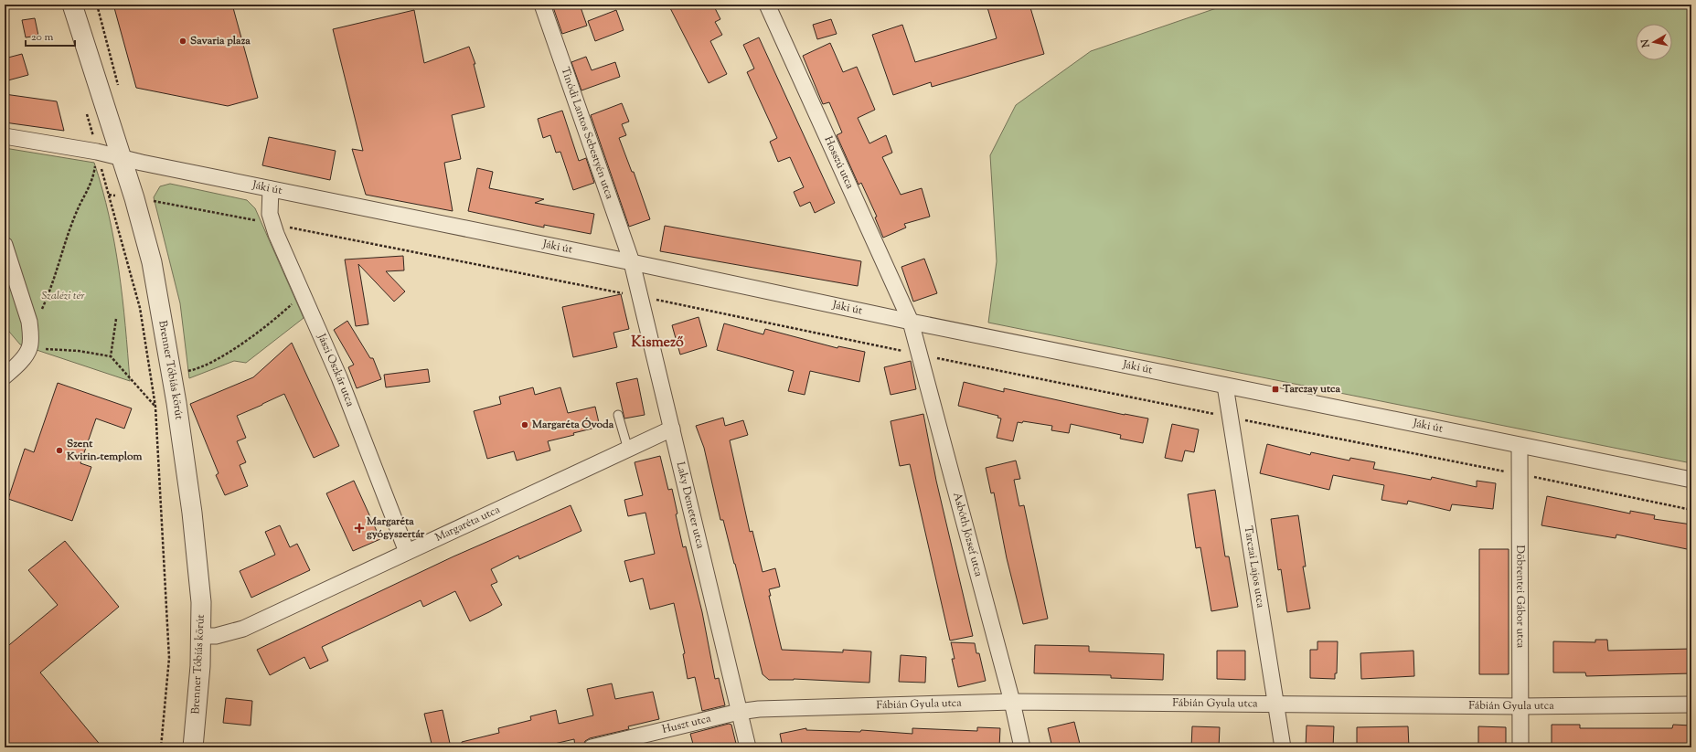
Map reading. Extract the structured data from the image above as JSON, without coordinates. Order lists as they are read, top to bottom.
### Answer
{
  "streets": {
    "street": [
      "Tinódi Lantos Sebestyén utca",
      "Hosszú utca",
      "Jáki út",
      "Brenner Tóbiás körút",
      "Jászi Oszkár utca",
      "Laky Demeter utca",
      "Margaréta utca",
      "Asbóth József utca",
      "Tarczai Lajos utca",
      "Döbrentei Gábor utca",
      "Fábián Gyula utca",
      "Huszt utca"
    ]
  },
  "crossings": [
    ["Tinódi Lantos Sebestyén utca", "Jáki út"],
    ["Tinódi Lantos Sebestyén utca", "Laky Demeter utca"],
    ["Hosszú utca", "Jáki út"],
    ["Hosszú utca", "Asbóth József utca"],
    ["Jáki út", "Brenner Tóbiás körút"],
    ["Jáki út", "Jászi Oszkár utca"],
    ["Jáki út", "Laky Demeter utca"],
    ["Jáki út", "Asbóth József utca"],
    ["Jáki út", "Tarczai Lajos utca"],
    ["Jáki út", "Döbrentei Gábor utca"],
    ["Brenner Tóbiás körút", "Margaréta utca"],
    ["Jászi Oszkár utca", "Margaréta utca"],
    ["Laky Demeter utca", "Margaréta utca"],
    ["Laky Demeter utca", "Fábián Gyula utca"],
    ["Laky Demeter utca", "Huszt utca"],
    ["Asbóth József utca", "Fábián Gyula utca"],
    ["Tarczai Lajos utca", "Fábián Gyula utca"],
    ["Döbrentei Gábor utca", "Fábián Gyula utca"],
    ["Fábián Gyula utca", "Huszt utca"]
  ],
  "districts": ["Kismező"],
  "parks": ["Szalézi tér"],
  "places": {
    "other": ["Savaria plaza", "Margaréta Óvoda", "Szent Kvirin-templom"],
    "transit": ["Tarczay utca"],
    "health": ["Margaréta gyógyszertár"]
  },
  "scale_bar": "20 m",
  "north": "left"
}
